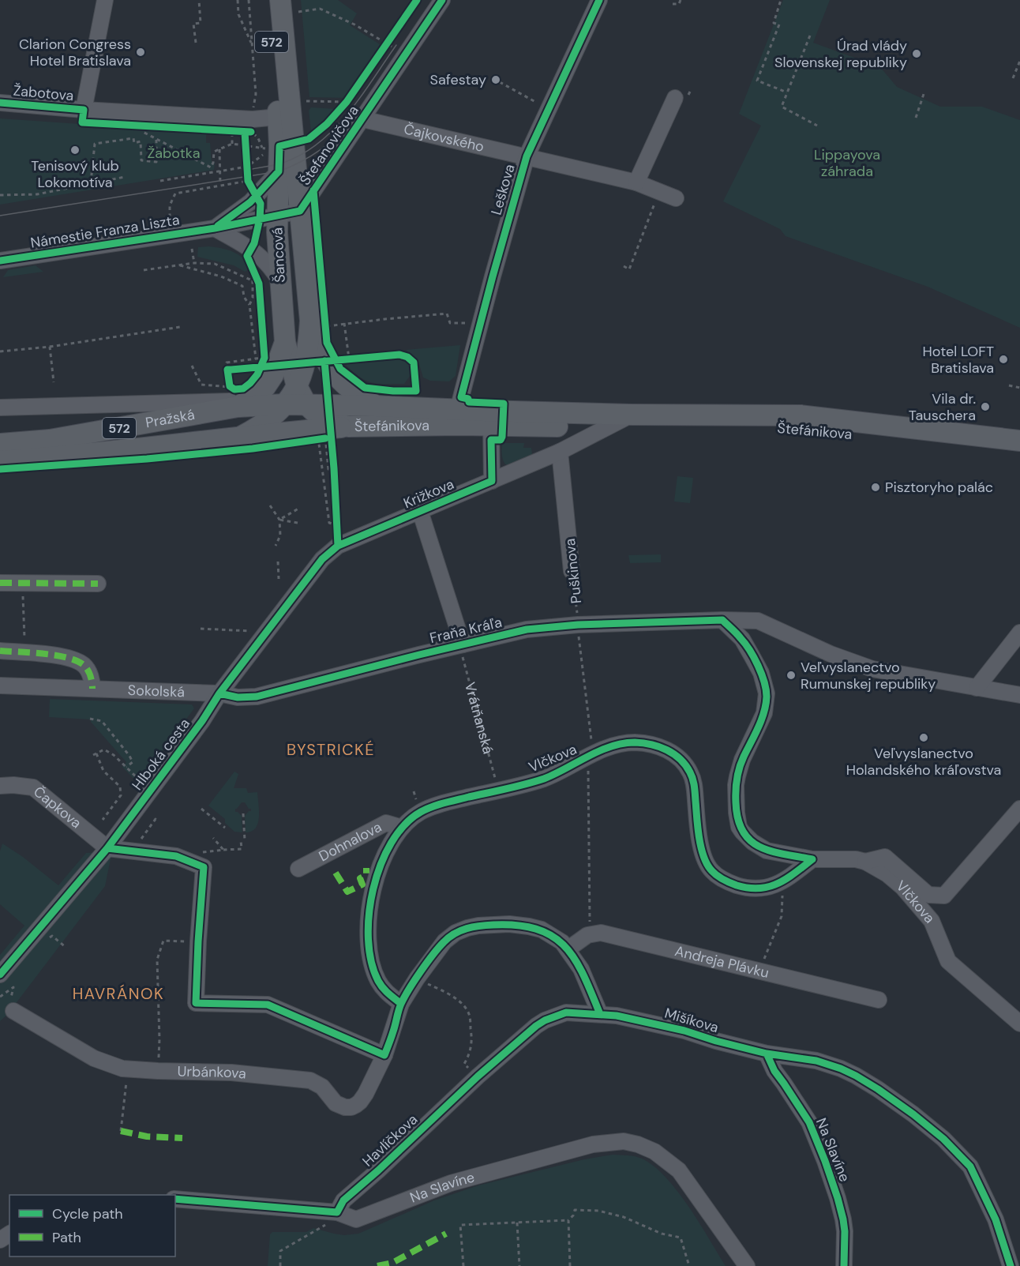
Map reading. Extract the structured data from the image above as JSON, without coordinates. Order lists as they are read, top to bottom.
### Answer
{
  "streets": {
    "main road": [
      "572",
      "Šancová",
      "Pražská",
      "Štefánikova"
    ],
    "street": [
      "Žabotova",
      "Čajkovského",
      "Štefanovičova",
      "Leškova",
      "Námestie Franza Liszta",
      "Križkova",
      "Puškinova",
      "Fraňa Kráľa",
      "Sokolská",
      "Hlboká cesta",
      "Vlčkova",
      "Čapkova",
      "Dohnalova",
      "Andreja Plávku",
      "Mišíkova",
      "Urbánkova",
      "Havlíčkova",
      "Na Slavíne"
    ],
    "path": ["Vrátňanská"]
  },
  "crossings": [
    ["Žabotova", "Šancová"],
    ["Čajkovského", "Štefanovičova"],
    ["Čajkovského", "Leškova"],
    ["Štefanovičova", "Námestie Franza Liszta"],
    ["Štefanovičova", "Šancová"],
    ["Leškova", "Štefánikova"],
    ["Námestie Franza Liszta", "Šancová"],
    ["Šancová", "Pražská"],
    ["Šancová", "Štefánikova"],
    ["Pražská", "Štefánikova"],
    ["Štefánikova", "Križkova"],
    ["Križkova", "Puškinova"],
    ["Križkova", "Hlboká cesta"],
    ["Puškinova", "Fraňa Kráľa"],
    ["Fraňa Kráľa", "Sokolská"],
    ["Fraňa Kráľa", "Vrátňanská"],
    ["Fraňa Kráľa", "Hlboká cesta"],
    ["Sokolská", "Hlboká cesta"],
    ["Vrátňanská", "Vlčkova"],
    ["Hlboká cesta", "Čapkova"],
    ["Vlčkova", "Dohnalova"],
    ["Mišíkova", "Havlíčkova"],
    ["Mišíkova", "Na Slavíne"],
    ["Havlíčkova", "Na Slavíne"]
  ],
  "districts": ["BYSTRICKÉ", "HAVRÁNOK"],
  "parks": ["Žabotka", "Lippayova záhrada"],
  "places": [
    "Clarion Congress Hotel Bratislava",
    "Úrad vlády Slovenskej republiky",
    "Safestay",
    "Tenisový klub Lokomotíva",
    "Hotel LOFT Bratislava",
    "Vila dr. Tauschera",
    "Pisztoryho palác",
    "Veľvyslanectvo Rumunskej republiky",
    "Veľvyslanectvo Holandského kráľovstva"
  ],
  "legend": ["Cycle path", "Path"]
}
